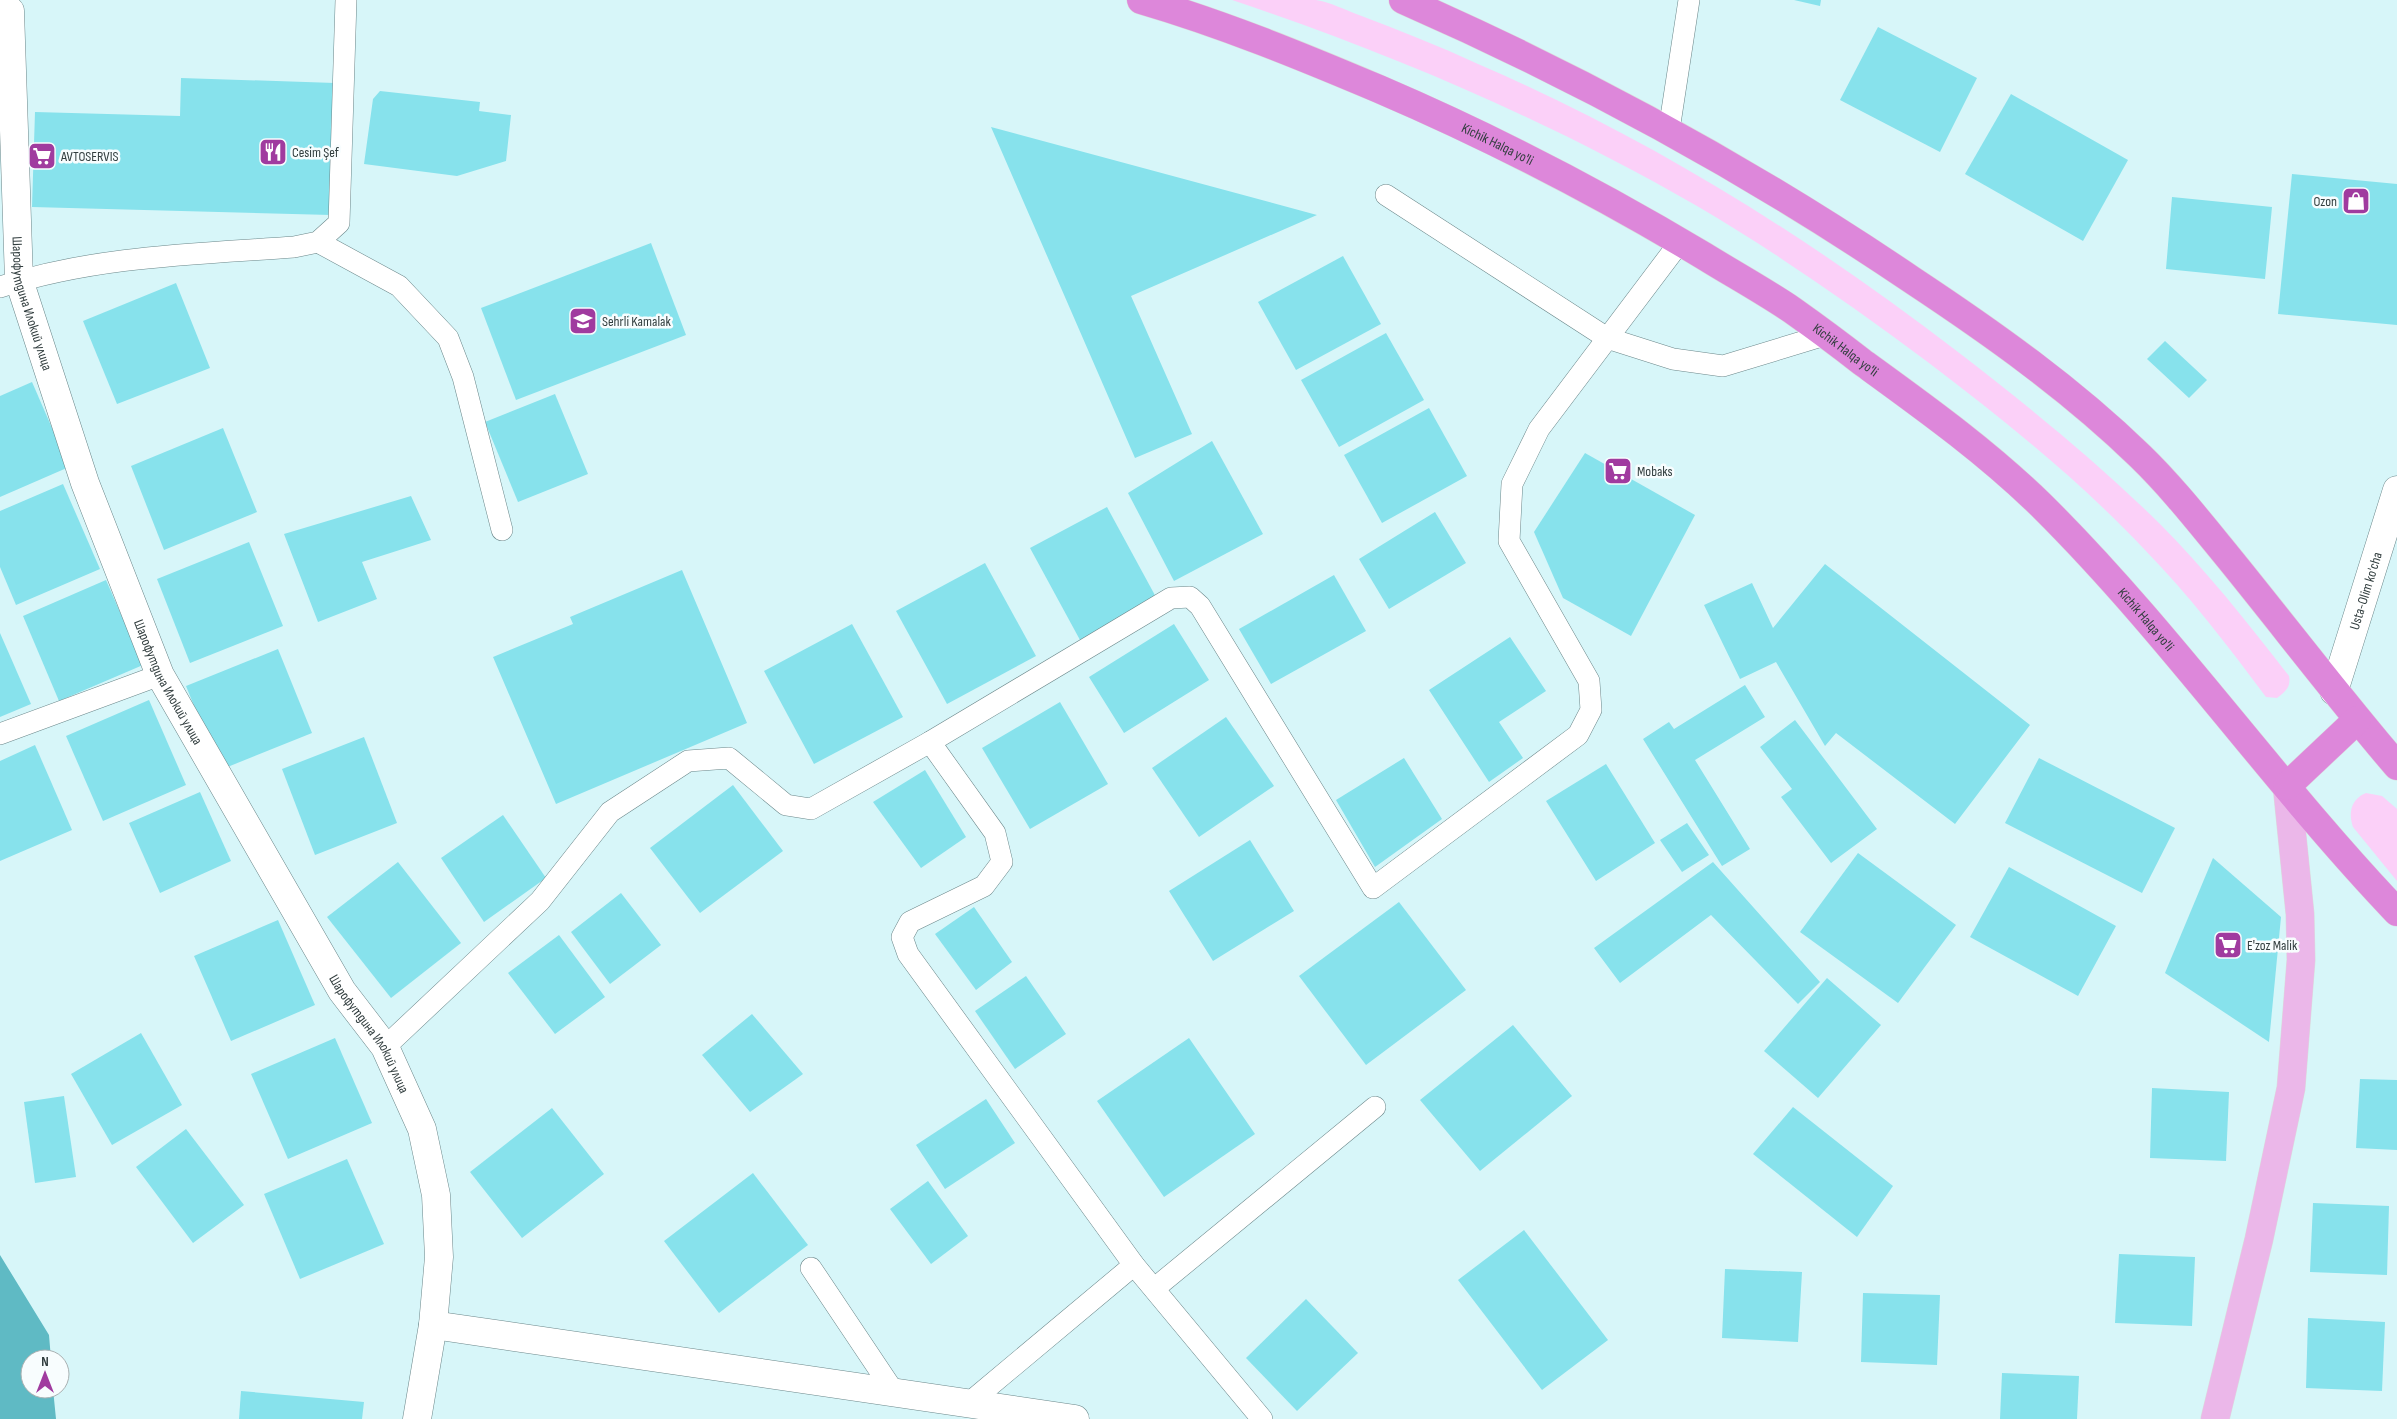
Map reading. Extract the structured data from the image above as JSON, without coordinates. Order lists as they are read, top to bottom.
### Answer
{
  "streets": {
    "highway": ["Kichik Halqa yo'li"],
    "street": ["Шарофутдина Илокий улица", "Usta-Olim ko'cha"]
  },
  "places": {
    "restaurant": ["Cesim Şef"],
    "supermarket": ["AVTOSERVIS", "Mobaks", "E'zoz Malik"],
    "shop": ["Ozon"],
    "school or university": ["Sehrli Kamalak"]
  },
  "north": "top"
}
